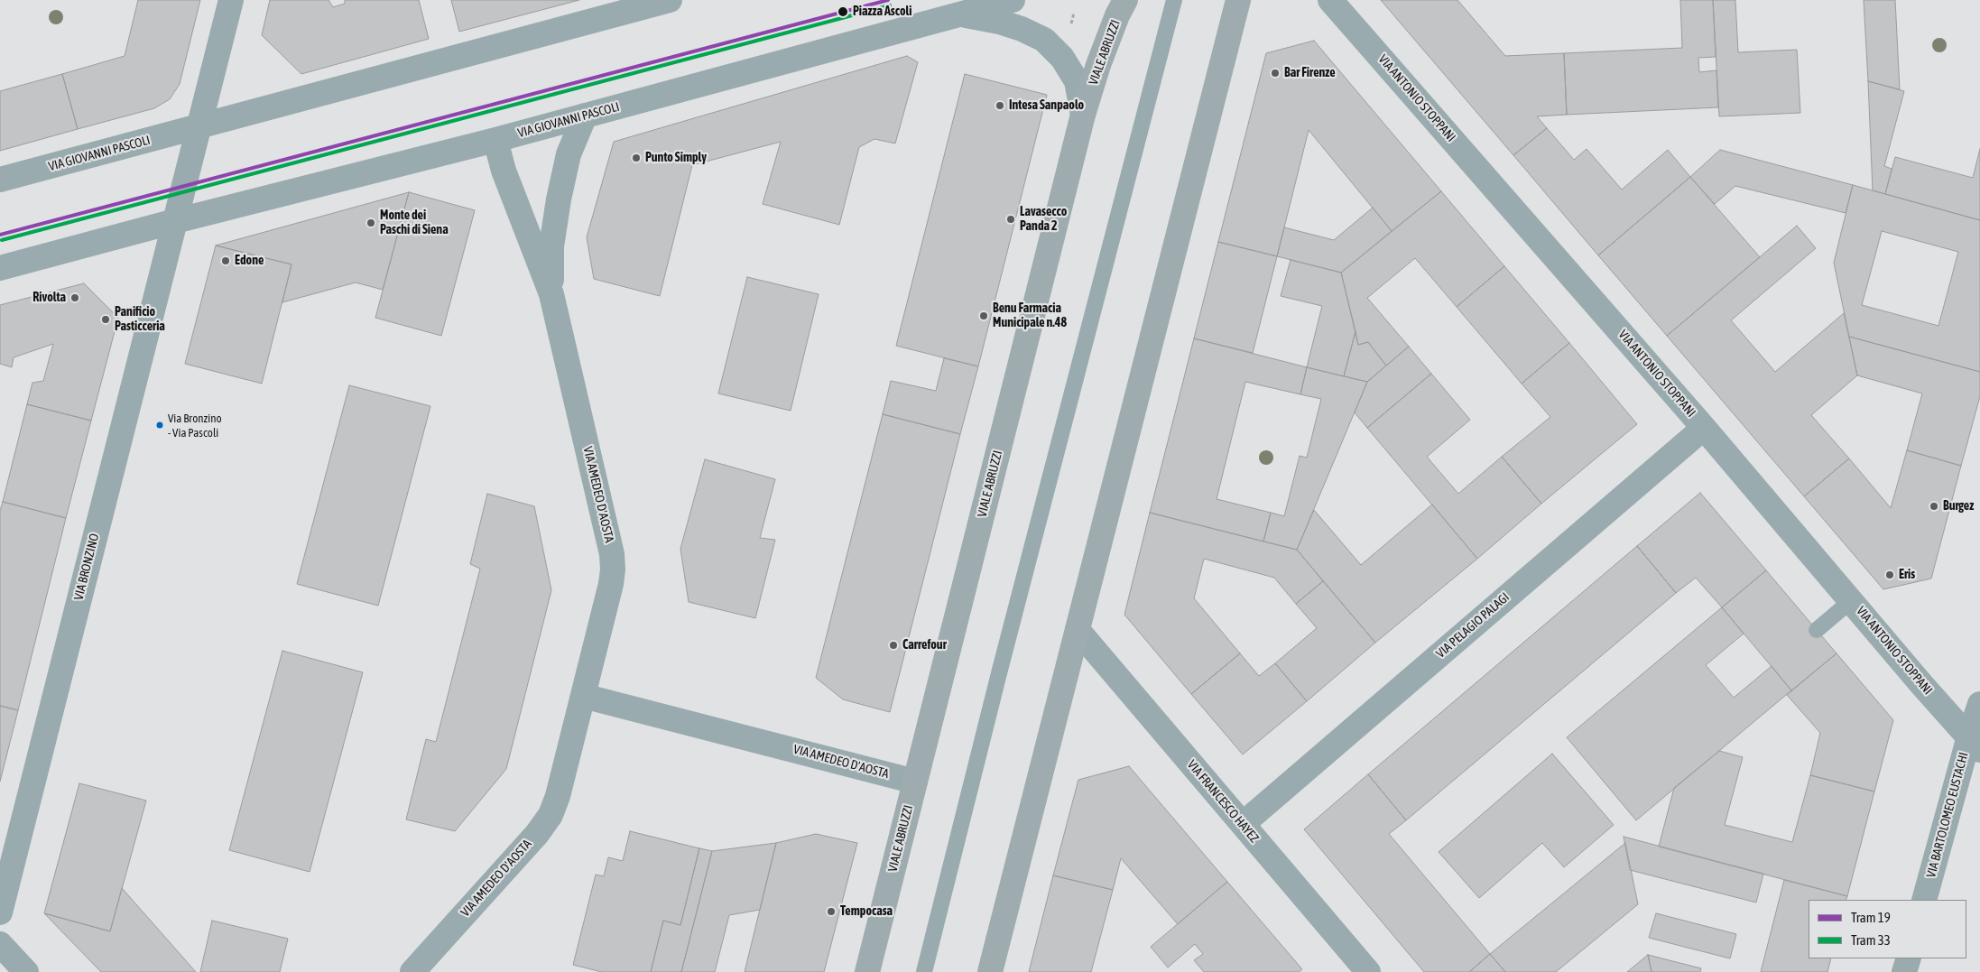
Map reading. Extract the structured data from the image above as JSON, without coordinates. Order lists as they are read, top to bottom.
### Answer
{
  "streets": {
    "main road": ["VIALE ABRUZZI"],
    "street": [
      "VIA ANTONIO STOPPANI",
      "VIA GIOVANNI PASCOLI",
      "VIA AMEDEO D'AOSTA",
      "VIA BRONZINO",
      "VIA PELAGIO PALAGI",
      "VIA FRANCESCO HAYEZ",
      "VIA BARTOLOMEO EUSTACHI"
    ]
  },
  "crossings": [
    ["VIALE ABRUZZI", "VIA AMEDEO D'AOSTA"],
    ["VIA ANTONIO STOPPANI", "VIA PELAGIO PALAGI"],
    ["VIA ANTONIO STOPPANI", "VIA BARTOLOMEO EUSTACHI"],
    ["VIA GIOVANNI PASCOLI", "VIA AMEDEO D'AOSTA"],
    ["VIA GIOVANNI PASCOLI", "VIA BRONZINO"],
    ["VIA PELAGIO PALAGI", "VIA FRANCESCO HAYEZ"]
  ],
  "places": [
    "Piazza Ascoli",
    "Bar Firenze",
    "Intesa Sanpaolo",
    "Punto Simply",
    "Lavasecco Panda 2",
    "Monte dei Paschi di Siena",
    "Edone",
    "Rivolta",
    "Benu Farmacia Municipale n.48",
    "Panificio Pasticceria",
    "Via Bronzino - Via Pascoli",
    "Burgez",
    "Eris",
    "Carrefour",
    "Tempocasa"
  ],
  "lines": ["tram line 19", "tram line 33"],
  "legend": ["Tram 19", "Tram 33"]
}
